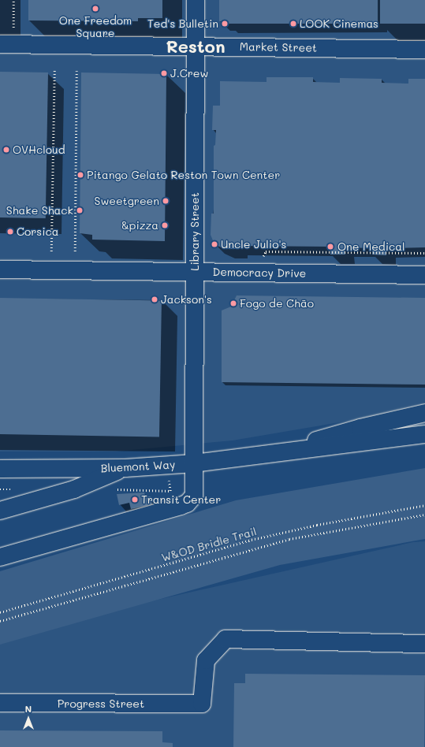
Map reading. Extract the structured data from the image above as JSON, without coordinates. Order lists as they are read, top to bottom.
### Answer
{
  "streets": {
    "street": [
      "Market Street",
      "Library Street",
      "Democracy Drive",
      "Bluemont Way",
      "Progress Street"
    ],
    "path": ["W&OD Bridle Trail"]
  },
  "crossings": [
    ["Market Street", "Library Street"],
    ["Library Street", "Democracy Drive"],
    ["Library Street", "Bluemont Way"]
  ],
  "districts": ["Reston"],
  "places": [
    "One Freedom Square",
    "Ted's Bulletin",
    "LOOK Cinemas",
    "J.Crew",
    "OVHcloud",
    "Pitango Gelato Reston Town Center",
    "Sweetgreen",
    "Shake Shack",
    "&pizza",
    "Corsica",
    "Uncle Julio's",
    "One Medical",
    "Jackson's",
    "Fogo de Chão",
    "Transit Center"
  ],
  "north": "top"
}
